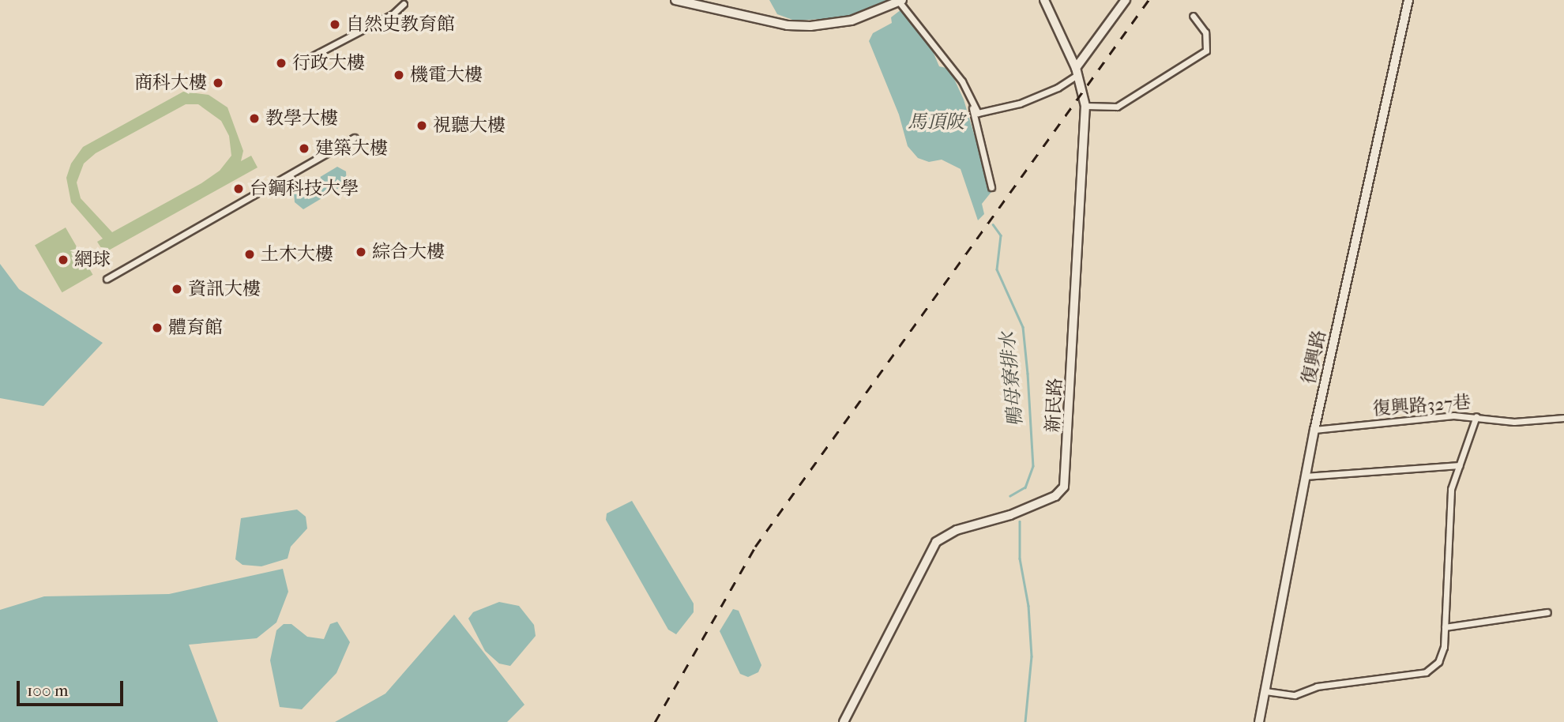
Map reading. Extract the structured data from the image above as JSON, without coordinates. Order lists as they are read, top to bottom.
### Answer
{
  "streets": {
    "street": ["復興路", "新民路", "復興路327巷"]
  },
  "crossings": [
    ["復興路", "復興路327巷"]
  ],
  "water": ["馬頂陂", "鴨母寮排水"],
  "places": [
    "自然史教育館",
    "行政大樓",
    "機電大樓",
    "商科大樓",
    "教學大樓",
    "視聽大樓",
    "建築大樓",
    "台鋼科技大學",
    "綜合大樓",
    "土木大樓",
    "網球",
    "資訊大樓",
    "體育館"
  ],
  "scale_bar": "100 m"
}
